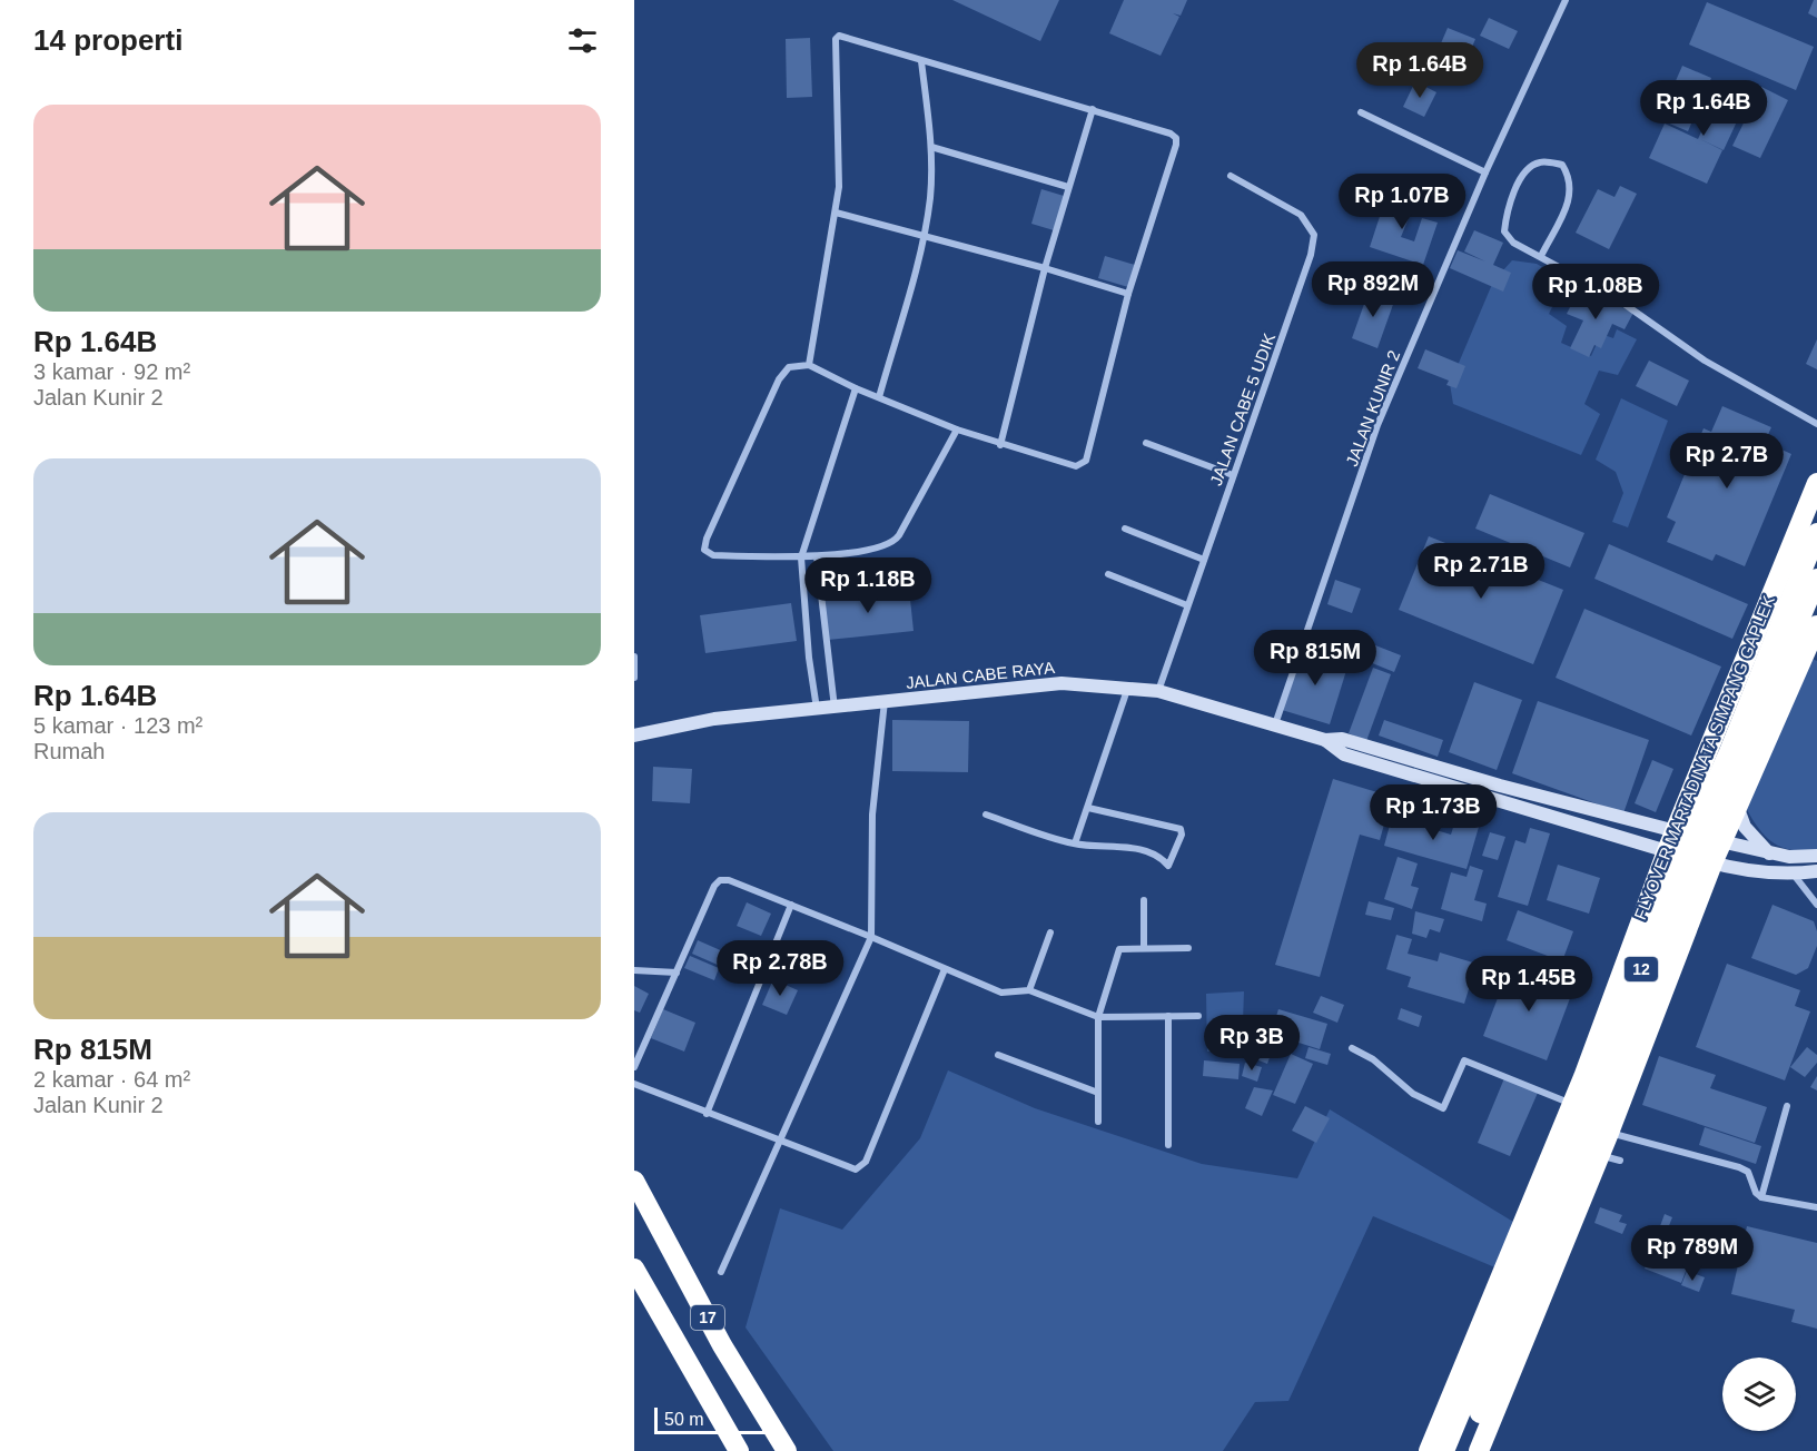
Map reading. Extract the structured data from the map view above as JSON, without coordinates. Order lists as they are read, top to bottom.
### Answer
{
  "streets": {
    "highway": ["FLYOVER MARTADINATA SIMPANG GAPLEK", "12", "17"],
    "main road": ["JALAN CABE RAYA"],
    "street": ["JALAN KUNIR 2", "JALAN CABE 5 UDIK"]
  },
  "crossings": [
    ["JALAN KUNIR 2", "JALAN CABE RAYA"],
    ["JALAN CABE 5 UDIK", "JALAN CABE RAYA"],
    ["FLYOVER MARTADINATA SIMPANG GAPLEK", "12"]
  ],
  "scale_bar": "50 m",
  "page": {
    "heading": "14 properti",
    "price": [
      "Rp 1.64B",
      "Rp 1.64B",
      "Rp 1.07B",
      "Rp 892M",
      "Rp 1.08B",
      "Rp 2.7B",
      "Rp 2.71B",
      "Rp 1.18B",
      "Rp 815M",
      "Rp 1.73B",
      "Rp 2.78B",
      "Rp 1.45B",
      "Rp 3B",
      "Rp 789M"
    ],
    "list": [
      {
        "name": "Rp 1.64B",
        "note": "3 kamar · 92 m² · Jalan Kunir 2"
      },
      {
        "name": "Rp 1.64B",
        "note": "5 kamar · 123 m² · Rumah"
      },
      {
        "name": "Rp 815M",
        "note": "2 kamar · 64 m² · Jalan Kunir 2"
      }
    ],
    "scale": "50 m"
  }
}
